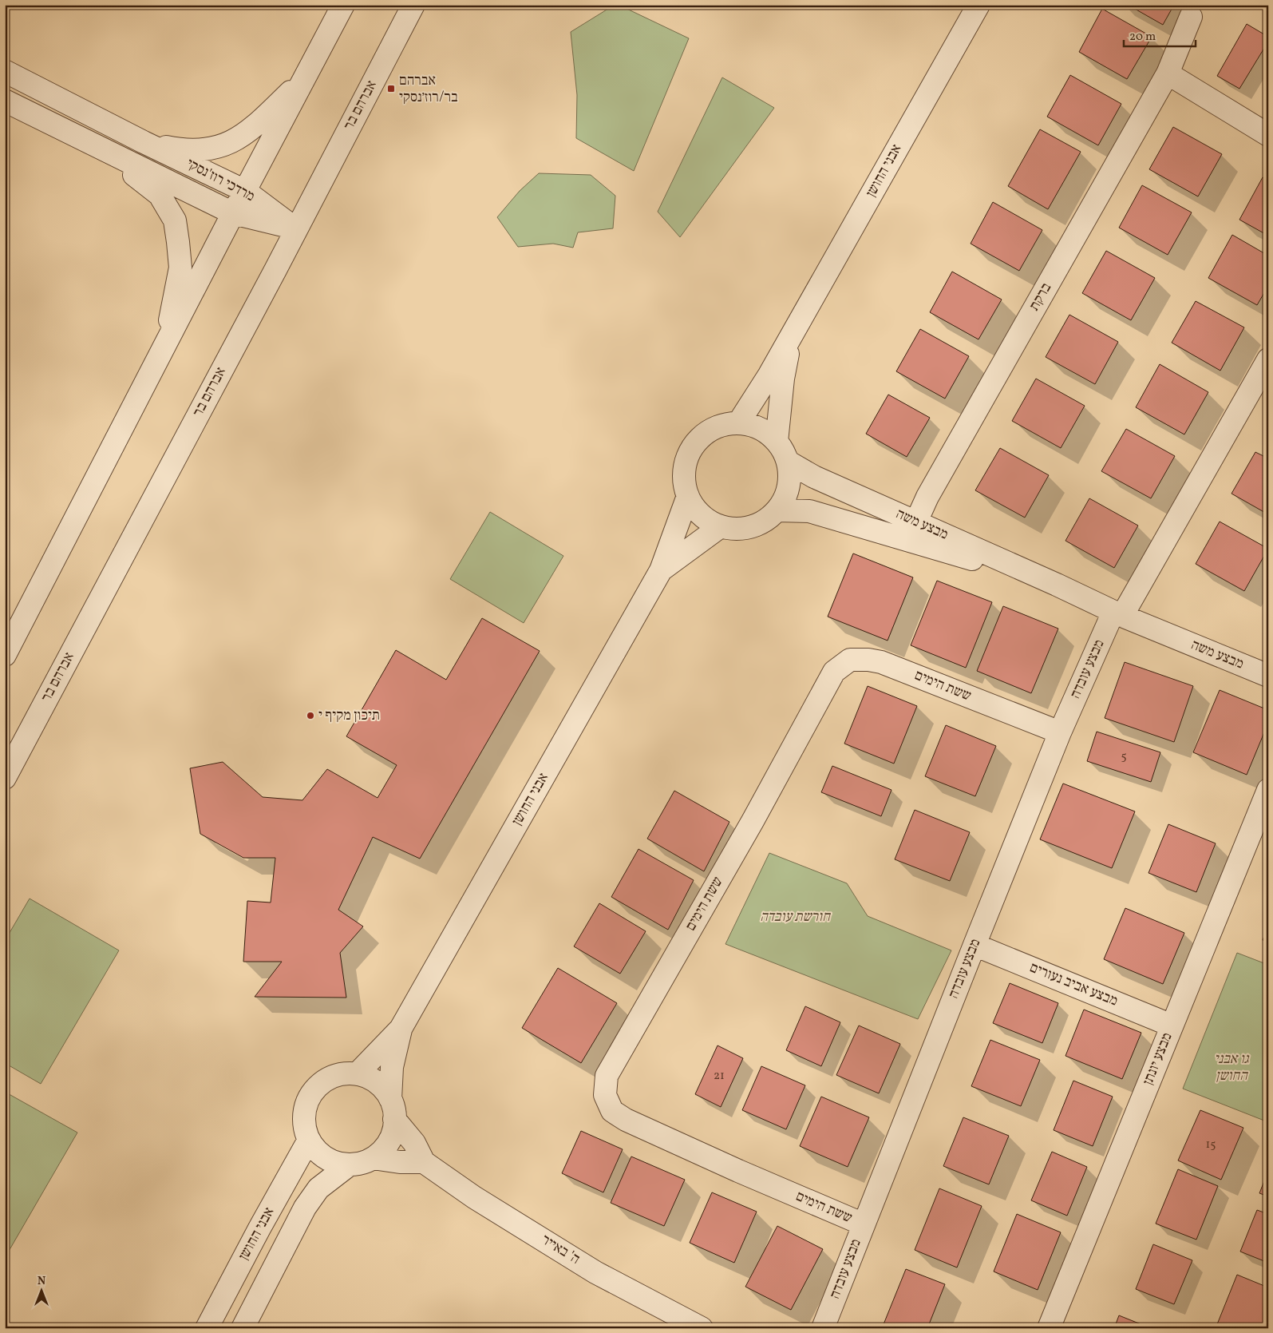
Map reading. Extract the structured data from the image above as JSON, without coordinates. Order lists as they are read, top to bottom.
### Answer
{
  "streets": {
    "street": [
      "אברהם בר",
      "אבני החושן",
      "מרדכי רוז'נסקי",
      "ברקת",
      "מבצע משה",
      "מבצע עובדה",
      "ששת הימים",
      "מבצע אביב נעורים",
      "מבצע יונתן",
      "ה' באייר"
    ]
  },
  "crossings": [
    ["אברהם בר", "מרדכי רוז'נסקי"],
    ["אבני החושן", "מבצע משה"],
    ["אבני החושן", "ה' באייר"],
    ["ברקת", "מבצע משה"],
    ["מבצע משה", "מבצע עובדה"],
    ["מבצע עובדה", "ששת הימים"],
    ["מבצע עובדה", "מבצע אביב נעורים"],
    ["מבצע אביב נעורים", "מבצע יונתן"]
  ],
  "parks": ["חורשת עובדה", "גו אבני החושן"],
  "places": {
    "transit": ["אברהם בר/רוז׳נסקי"],
    "other": ["תיכון מקיף י"]
  },
  "house_numbers": ["5", "21", "15"],
  "scale_bar": "20 m",
  "north": "top"
}
